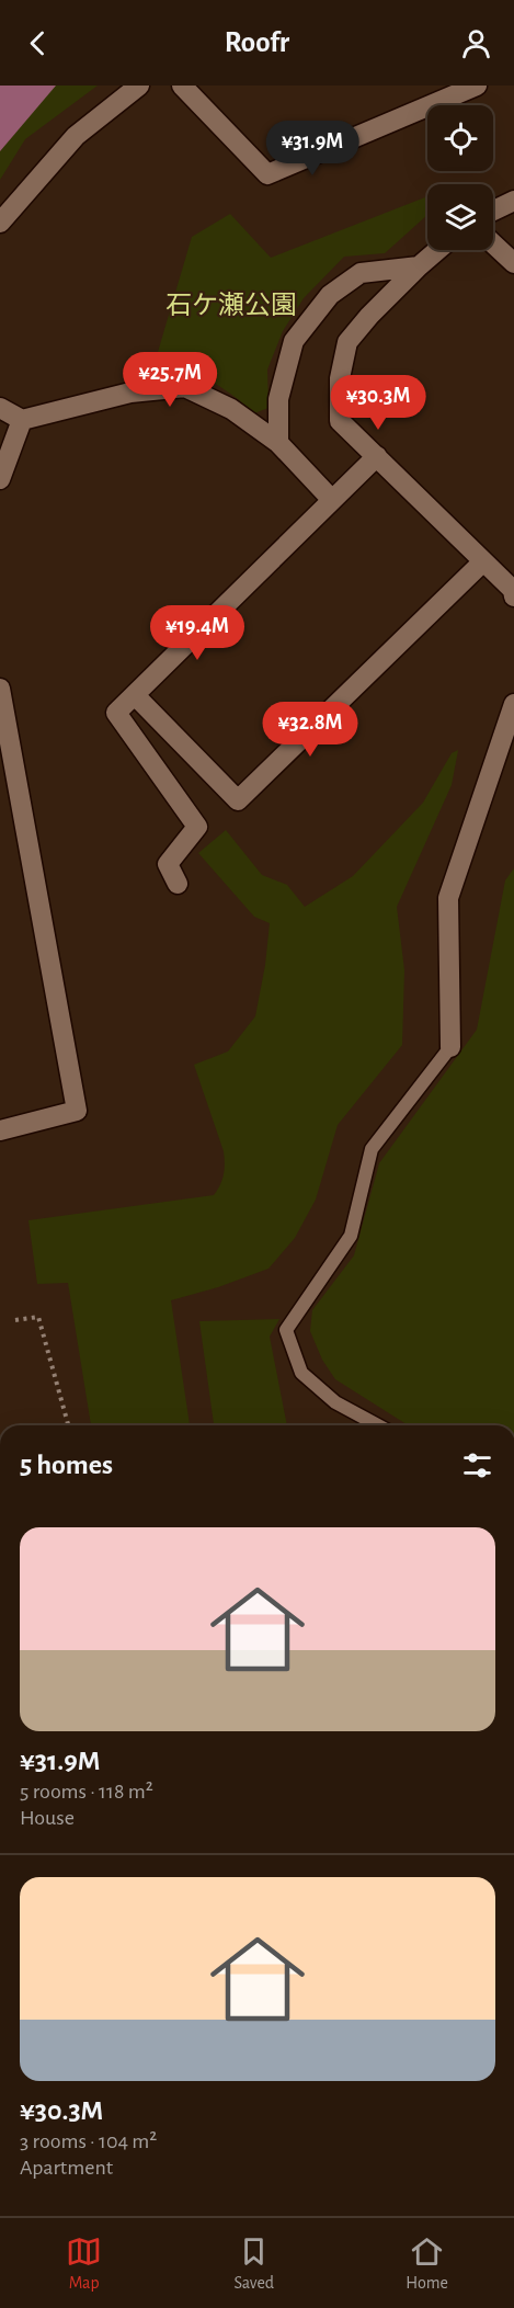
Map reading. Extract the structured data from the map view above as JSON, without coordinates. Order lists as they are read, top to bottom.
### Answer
{
  "parks": ["石ケ瀬公園"],
  "page": {
    "header": "Roofr",
    "price": [
      "¥31.9M",
      "¥25.7M",
      "¥30.3M",
      "¥19.4M",
      "¥32.8M"
    ],
    "heading": "5 homes",
    "list": [
      {
        "name": "¥31.9M",
        "note": "5 rooms · 118 m² · House"
      },
      {
        "name": "¥30.3M",
        "note": "3 rooms · 104 m² · Apartment"
      }
    ],
    "tabs": ["Map", "Saved", "Home"]
  }
}
